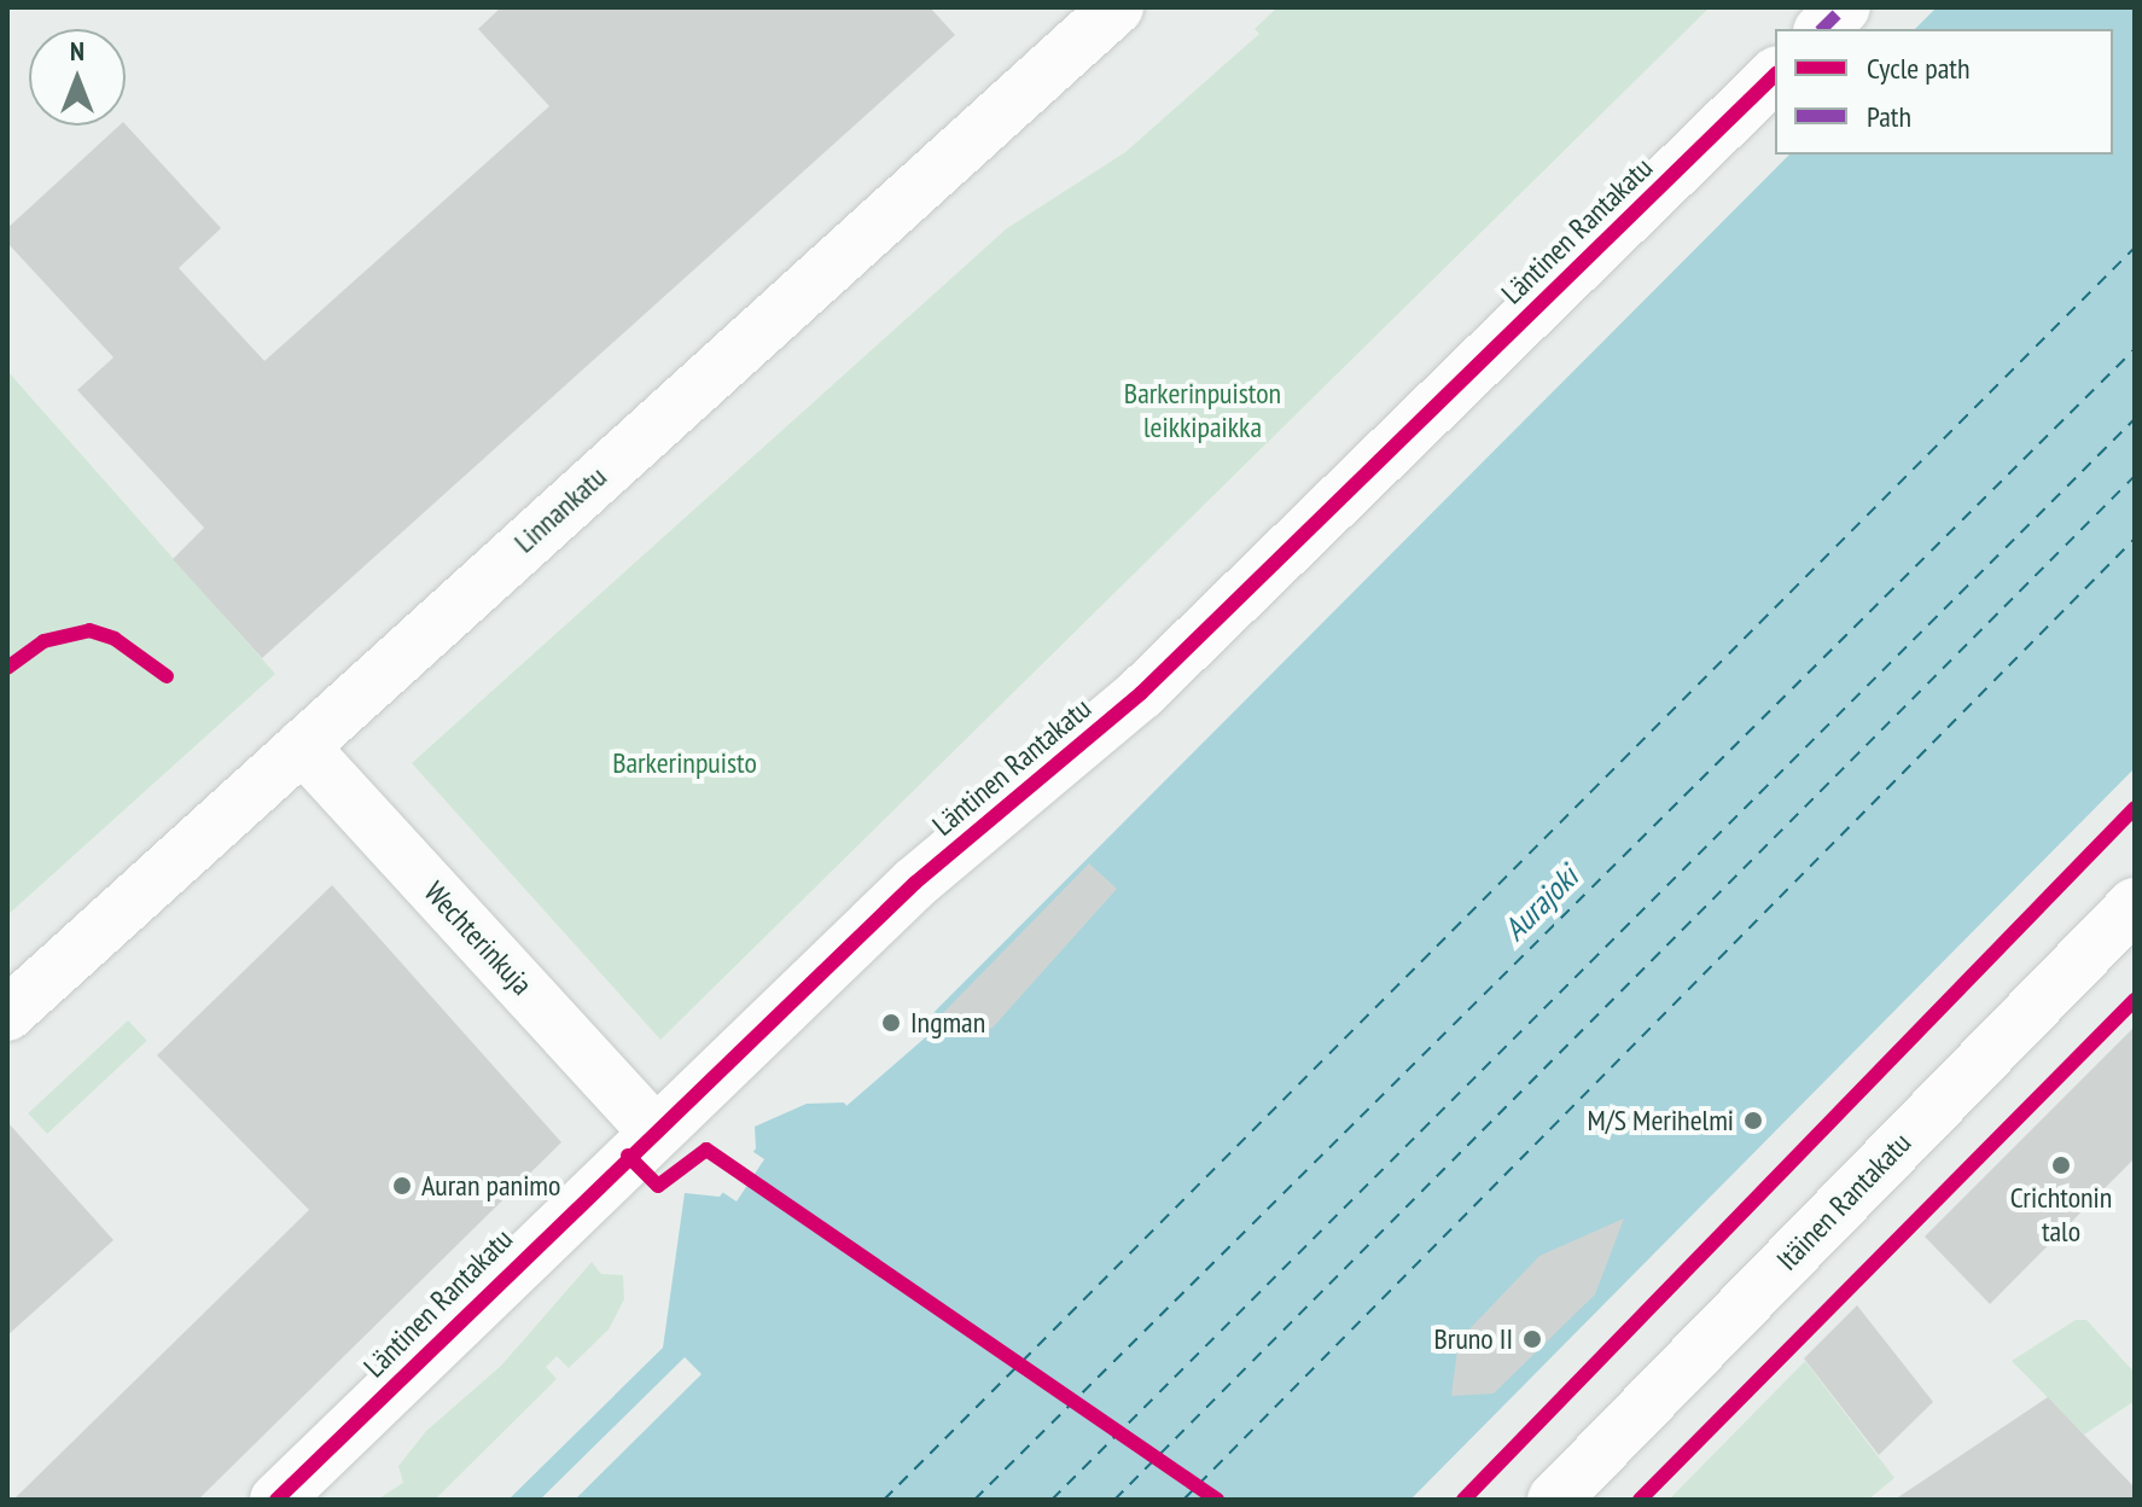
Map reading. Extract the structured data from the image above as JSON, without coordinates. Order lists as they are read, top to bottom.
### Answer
{
  "streets": {
    "street": [
      "Läntinen Rantakatu",
      "Linnankatu",
      "Wechterinkuja",
      "Itäinen Rantakatu"
    ]
  },
  "crossings": [
    ["Läntinen Rantakatu", "Wechterinkuja"],
    ["Linnankatu", "Wechterinkuja"]
  ],
  "water": ["Aurajoki"],
  "parks": ["Barkerinpuiston leikkipaikka", "Barkerinpuisto"],
  "places": [
    "Ingman",
    "M/S Merihelmi",
    "Crichtonin talo",
    "Auran panimo",
    "Bruno II"
  ],
  "legend": ["Cycle path", "Path"],
  "north": "top"
}
